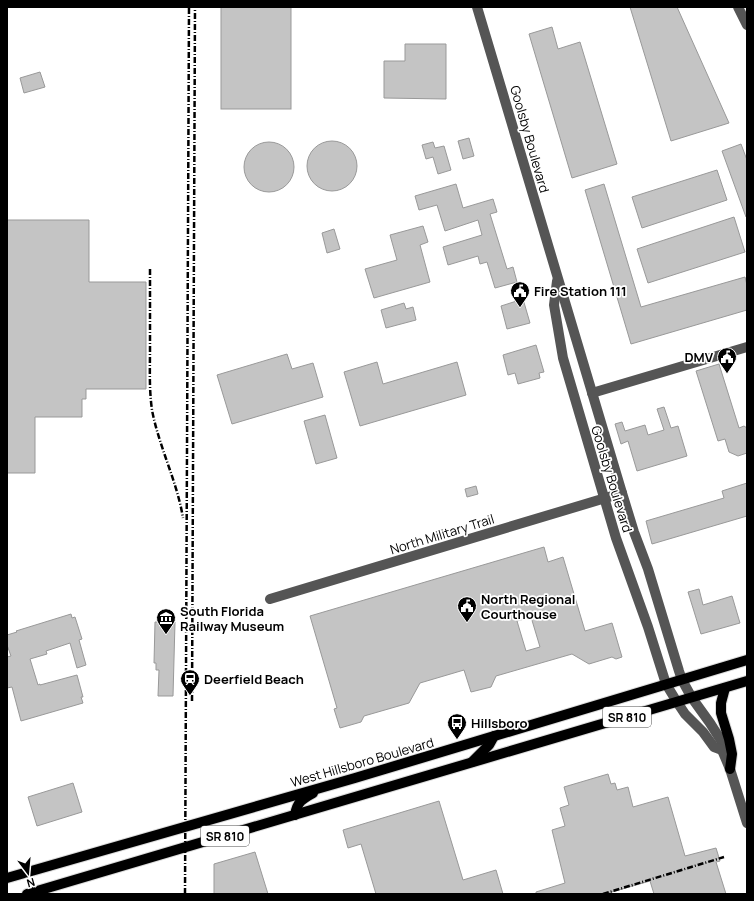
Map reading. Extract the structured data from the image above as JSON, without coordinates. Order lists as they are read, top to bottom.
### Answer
{
  "streets": {
    "main road": ["SR 810", "West Hillsboro Boulevard"],
    "street": ["Goolsby Boulevard", "North Military Trail"]
  },
  "crossings": [
    ["Goolsby Boulevard", "North Military Trail"],
    ["Goolsby Boulevard", "SR 810"],
    ["Goolsby Boulevard", "West Hillsboro Boulevard"]
  ],
  "places": {
    "public building": ["Fire Station 111", "DMV", "North Regional Courthouse"],
    "museum": ["South Florida Railway Museum"],
    "station": ["Deerfield Beach"],
    "bus stop": ["Hillsboro"]
  },
  "north": "bottom"
}
